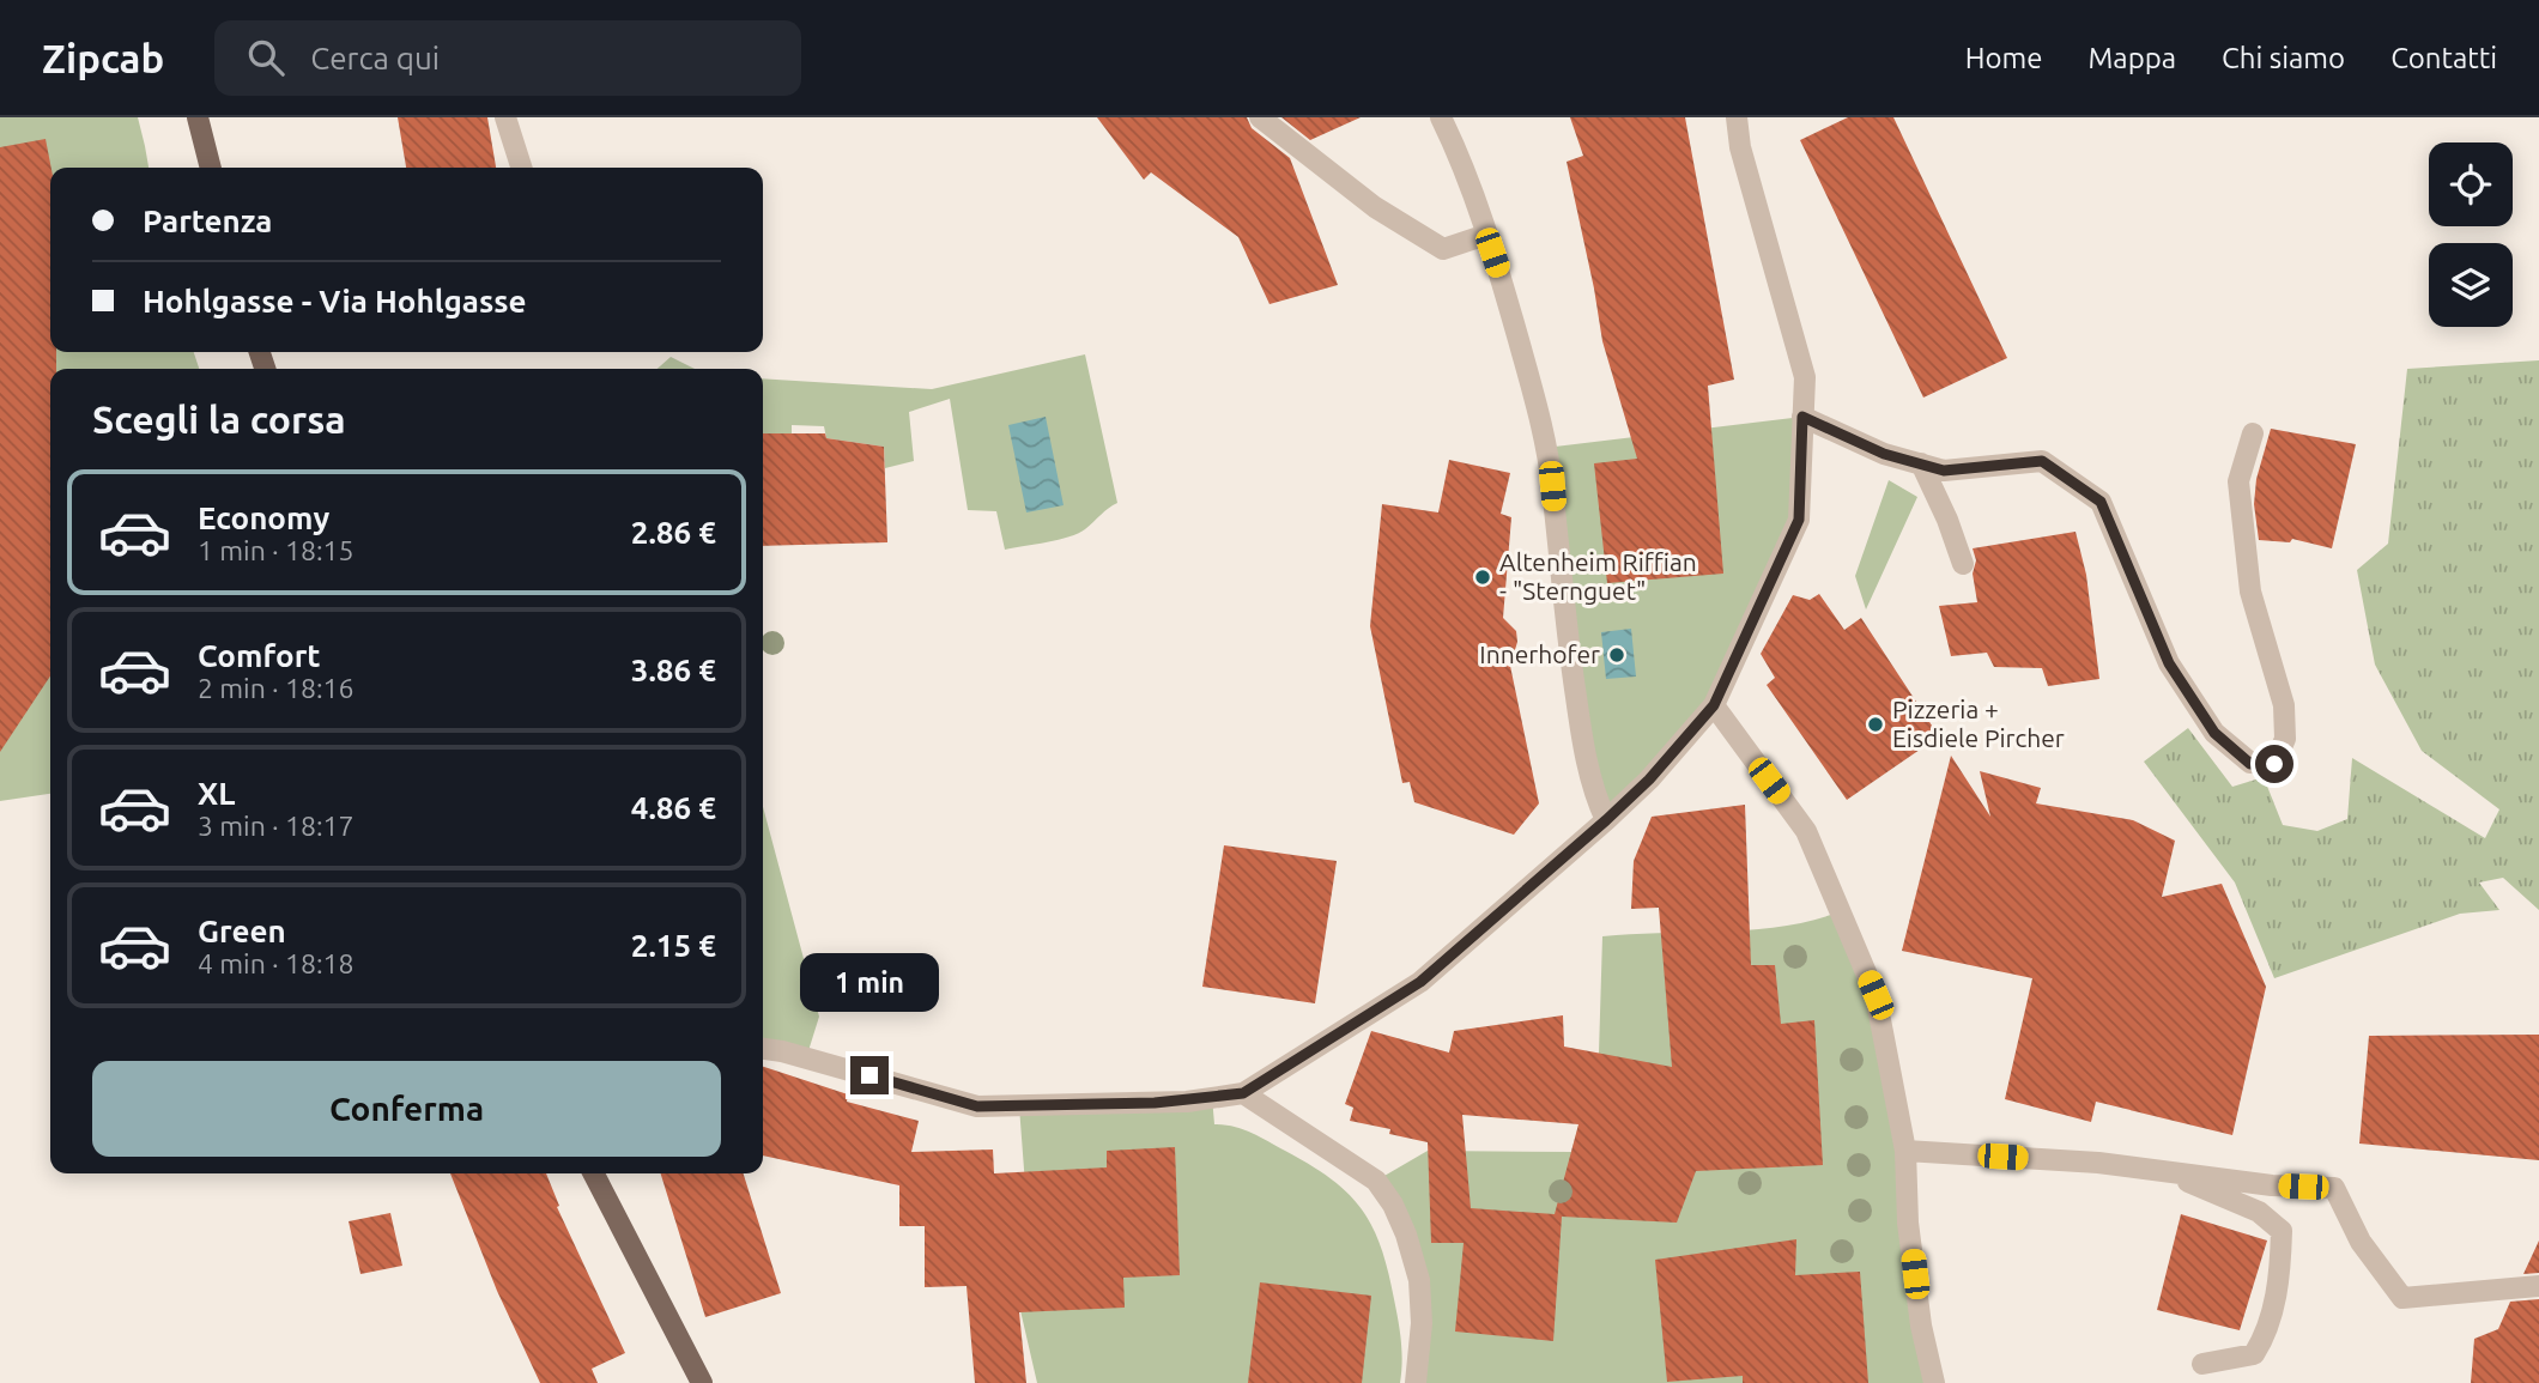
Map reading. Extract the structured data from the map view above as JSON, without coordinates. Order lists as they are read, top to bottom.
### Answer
{
  "places": ["Altenheim Riffian - \"Sternguet\"", "Innerhofer", "Pizzeria + Eisdiele Pircher"],
  "page": {
    "header": "Zipcab",
    "search": "Cerca qui",
    "nav": [
      "Home",
      "Mappa",
      "Chi siamo",
      "Contatti"
    ],
    "banner": ["Partenza", "Hohlgasse - Via Hohlgasse"],
    "heading": "Scegli la corsa",
    "list": [
      {
        "name": "Economy",
        "note": "1 min · 18:15",
        "value": "2.86 €"
      },
      {
        "name": "Comfort",
        "note": "2 min · 18:16",
        "value": "3.86 €"
      },
      {
        "name": "XL",
        "note": "3 min · 18:17",
        "value": "4.86 €"
      },
      {
        "name": "Green",
        "note": "4 min · 18:18",
        "value": "2.15 €"
      }
    ],
    "bubble": "1 min",
    "buttons": "Conferma"
  }
}
